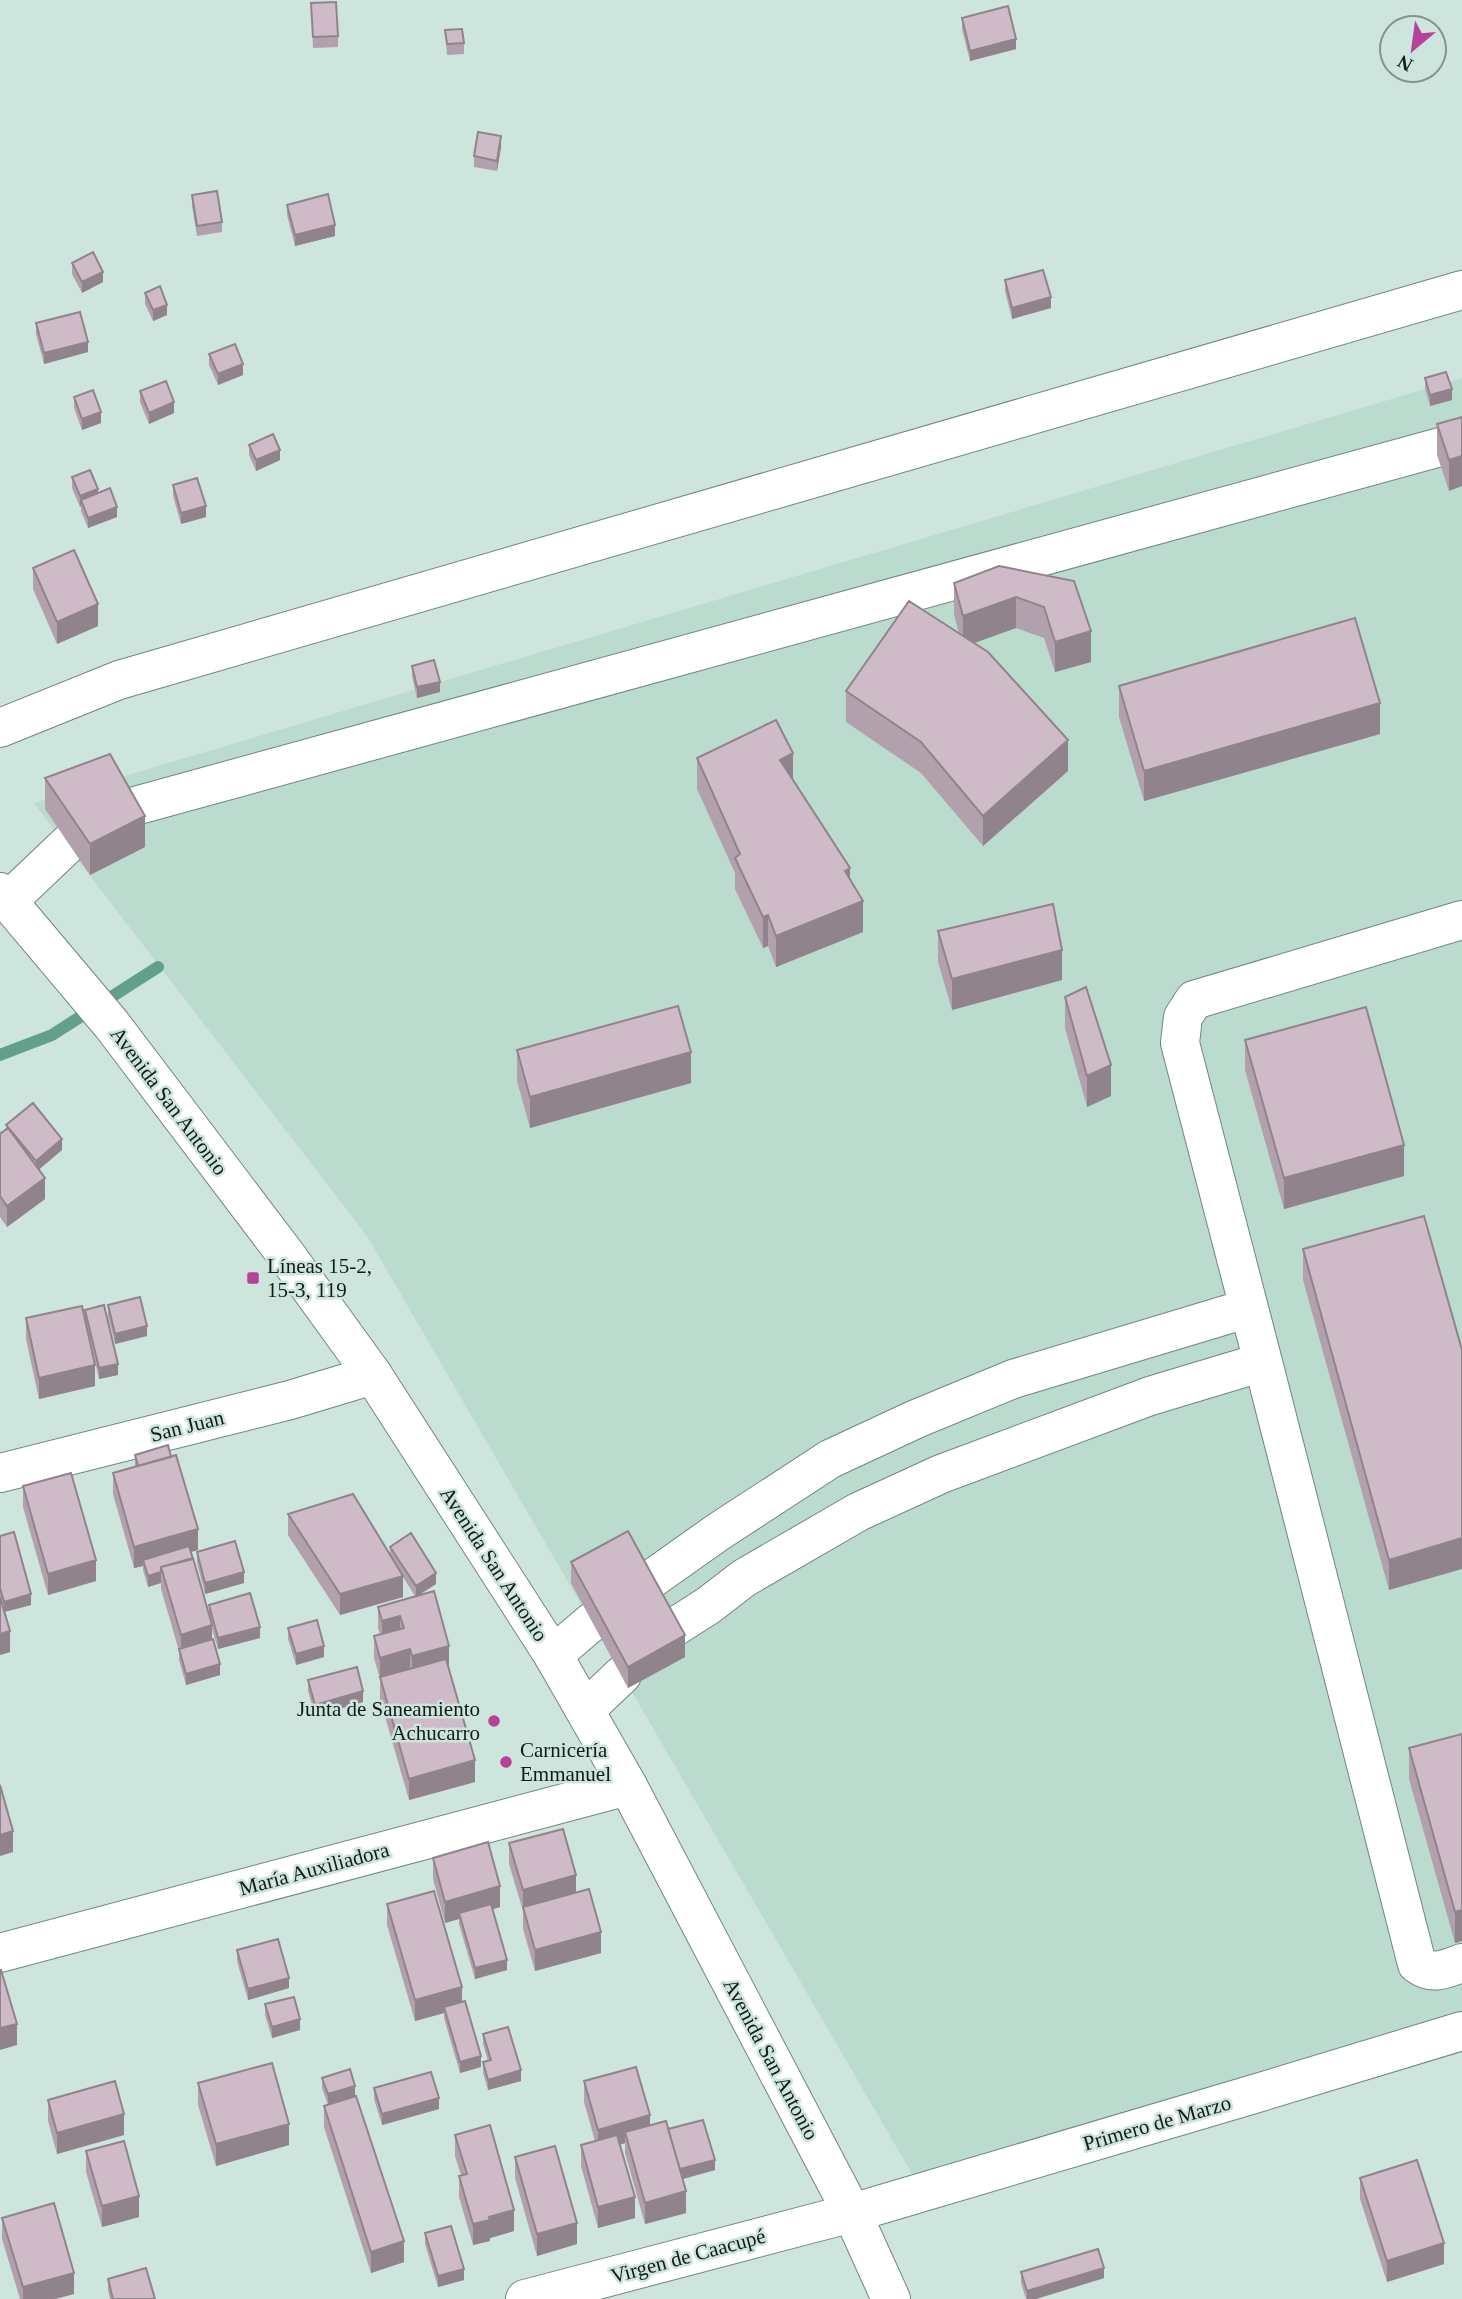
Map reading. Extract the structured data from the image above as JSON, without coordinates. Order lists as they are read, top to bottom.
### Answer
{
  "streets": {
    "street": [
      "Avenida San Antonio",
      "San Juan",
      "María Auxiliadora",
      "Primero de Marzo",
      "Virgen de Caacupé"
    ]
  },
  "crossings": [
    ["Avenida San Antonio", "San Juan"],
    ["Avenida San Antonio", "María Auxiliadora"],
    ["Avenida San Antonio", "Primero de Marzo"],
    ["Avenida San Antonio", "Virgen de Caacupé"],
    ["Primero de Marzo", "Virgen de Caacupé"]
  ],
  "places": {
    "transit": ["Líneas 15-2, 15-3, 119"],
    "other": ["Junta de Saneamiento Achucarro", "Carnicería Emmanuel"]
  },
  "north": "bottom left"
}
